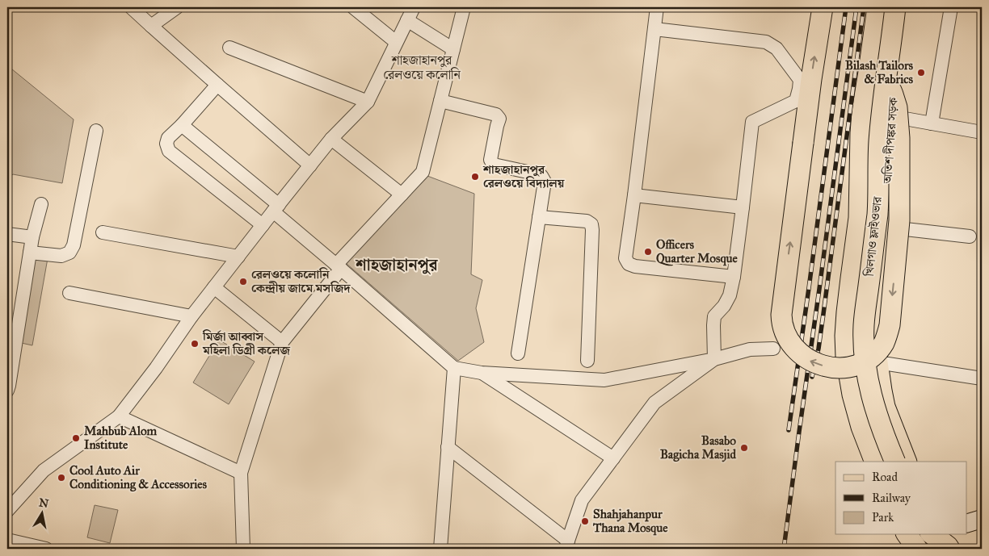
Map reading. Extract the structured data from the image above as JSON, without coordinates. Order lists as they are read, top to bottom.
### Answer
{
  "streets": {
    "main road": ["অতিশ দীপঙ্কর সড়ক", "খিলগাও ফ্লাইওভার"]
  },
  "districts": ["শাহজাহানপুর রেলওয়ে কলোনি", "শাহজাহানপুর"],
  "places": [
    "Bilash Tailors & Fabrics",
    "শাহজাহানপুর রেলওয়ে বিদ্যালয়",
    "Officers Quarter Mosque",
    "রেলওয়ে কলোনি কেন্দ্রীয় জামে মসজিদ",
    "মির্জা আব্বাস মহিলা ডিগ্রী কলেজ",
    "Mahbub Alom Institute",
    "Basabo Bagicha Masjid",
    "Cool Auto Air Conditioning & Accessories",
    "Shahjahanpur Thana Mosque"
  ],
  "legend": ["Road", "Railway", "Park"],
  "north": "top"
}
